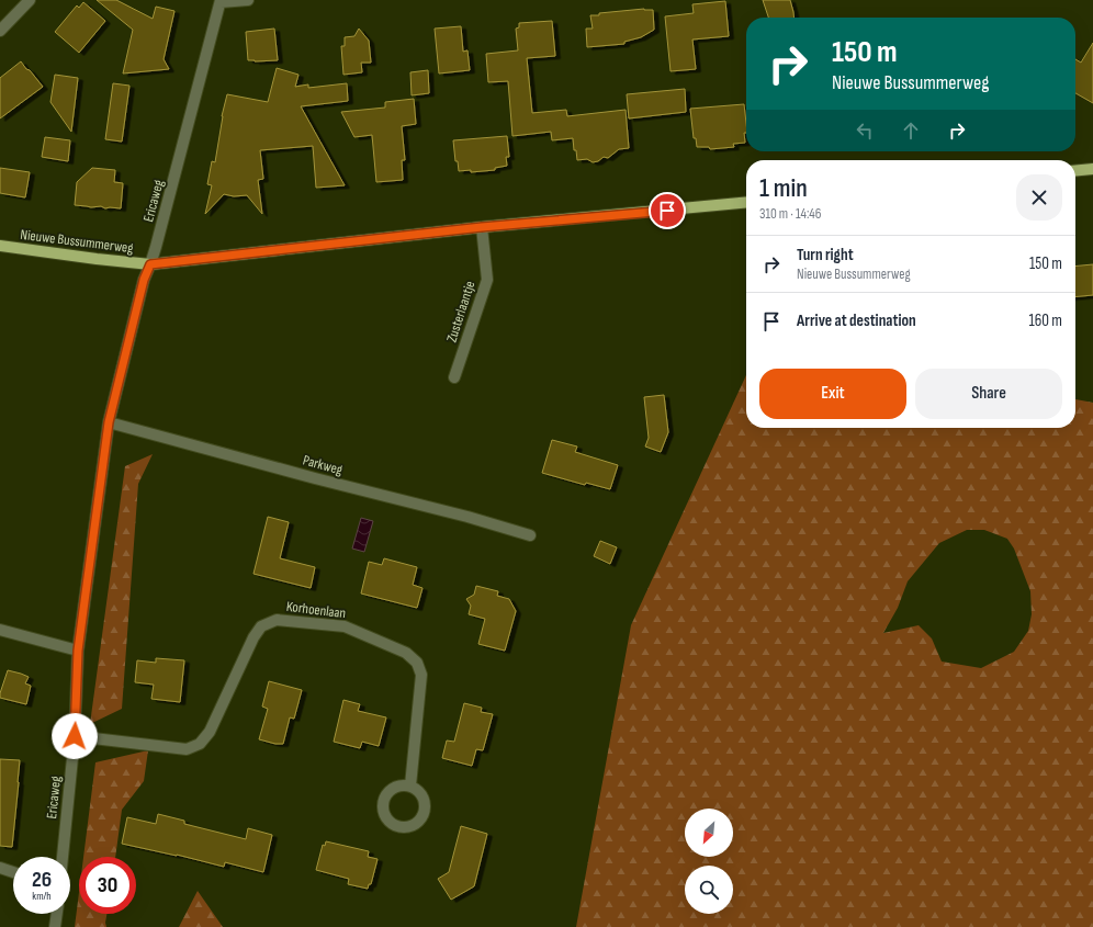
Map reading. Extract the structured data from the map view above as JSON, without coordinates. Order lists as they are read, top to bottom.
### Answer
{
  "streets": {
    "main road": ["Nieuwe Bussummerweg"],
    "street": [
      "Ericaweg",
      "Zusterlaantje",
      "Parkweg",
      "Korhoenlaan"
    ]
  },
  "crossings": [
    ["Ericaweg", "Nieuwe Bussummerweg"],
    ["Ericaweg", "Parkweg"],
    ["Ericaweg", "Korhoenlaan"],
    ["Nieuwe Bussummerweg", "Zusterlaantje"]
  ],
  "north": "bottom left",
  "page": {
    "turn": ["150 m", "Nieuwe Bussummerweg"],
    "heading": ["1 min", "310 m · 14:46"],
    "list": [
      {
        "name": "Turn right",
        "note": "Nieuwe Bussummerweg",
        "value": "150 m"
      },
      {
        "name": "Arrive at destination",
        "value": "160 m"
      }
    ],
    "buttons": ["Exit", "Share"],
    "speed": "26 km/h",
    "limit": "30"
  }
}
